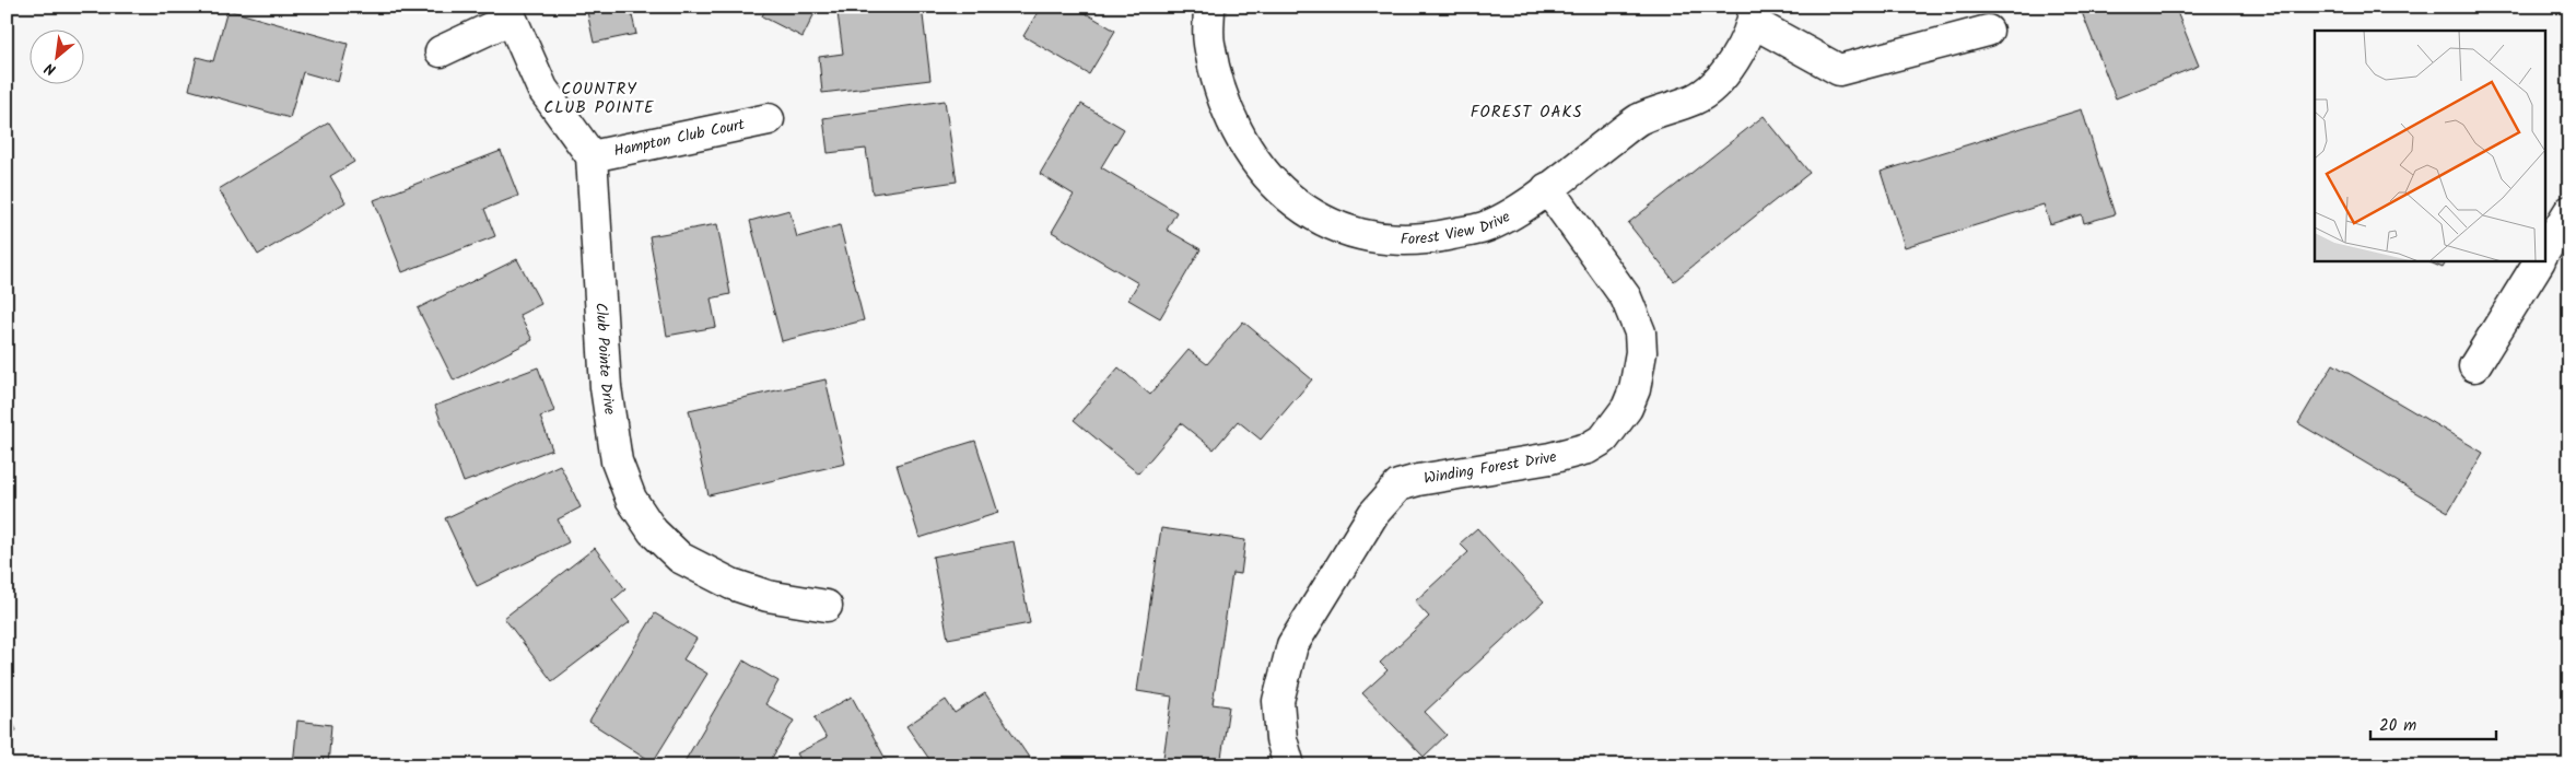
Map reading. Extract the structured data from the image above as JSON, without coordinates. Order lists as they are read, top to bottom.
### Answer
{
  "streets": {
    "street": [
      "Hampton Club Court",
      "Forest View Drive",
      "Club Pointe Drive",
      "Winding Forest Drive"
    ]
  },
  "crossings": [
    ["Hampton Club Court", "Club Pointe Drive"],
    ["Forest View Drive", "Winding Forest Drive"]
  ],
  "districts": ["COUNTRY CLUB POINTE", "FOREST OAKS"],
  "scale_bar": "20 m",
  "north": "bottom left"
}
